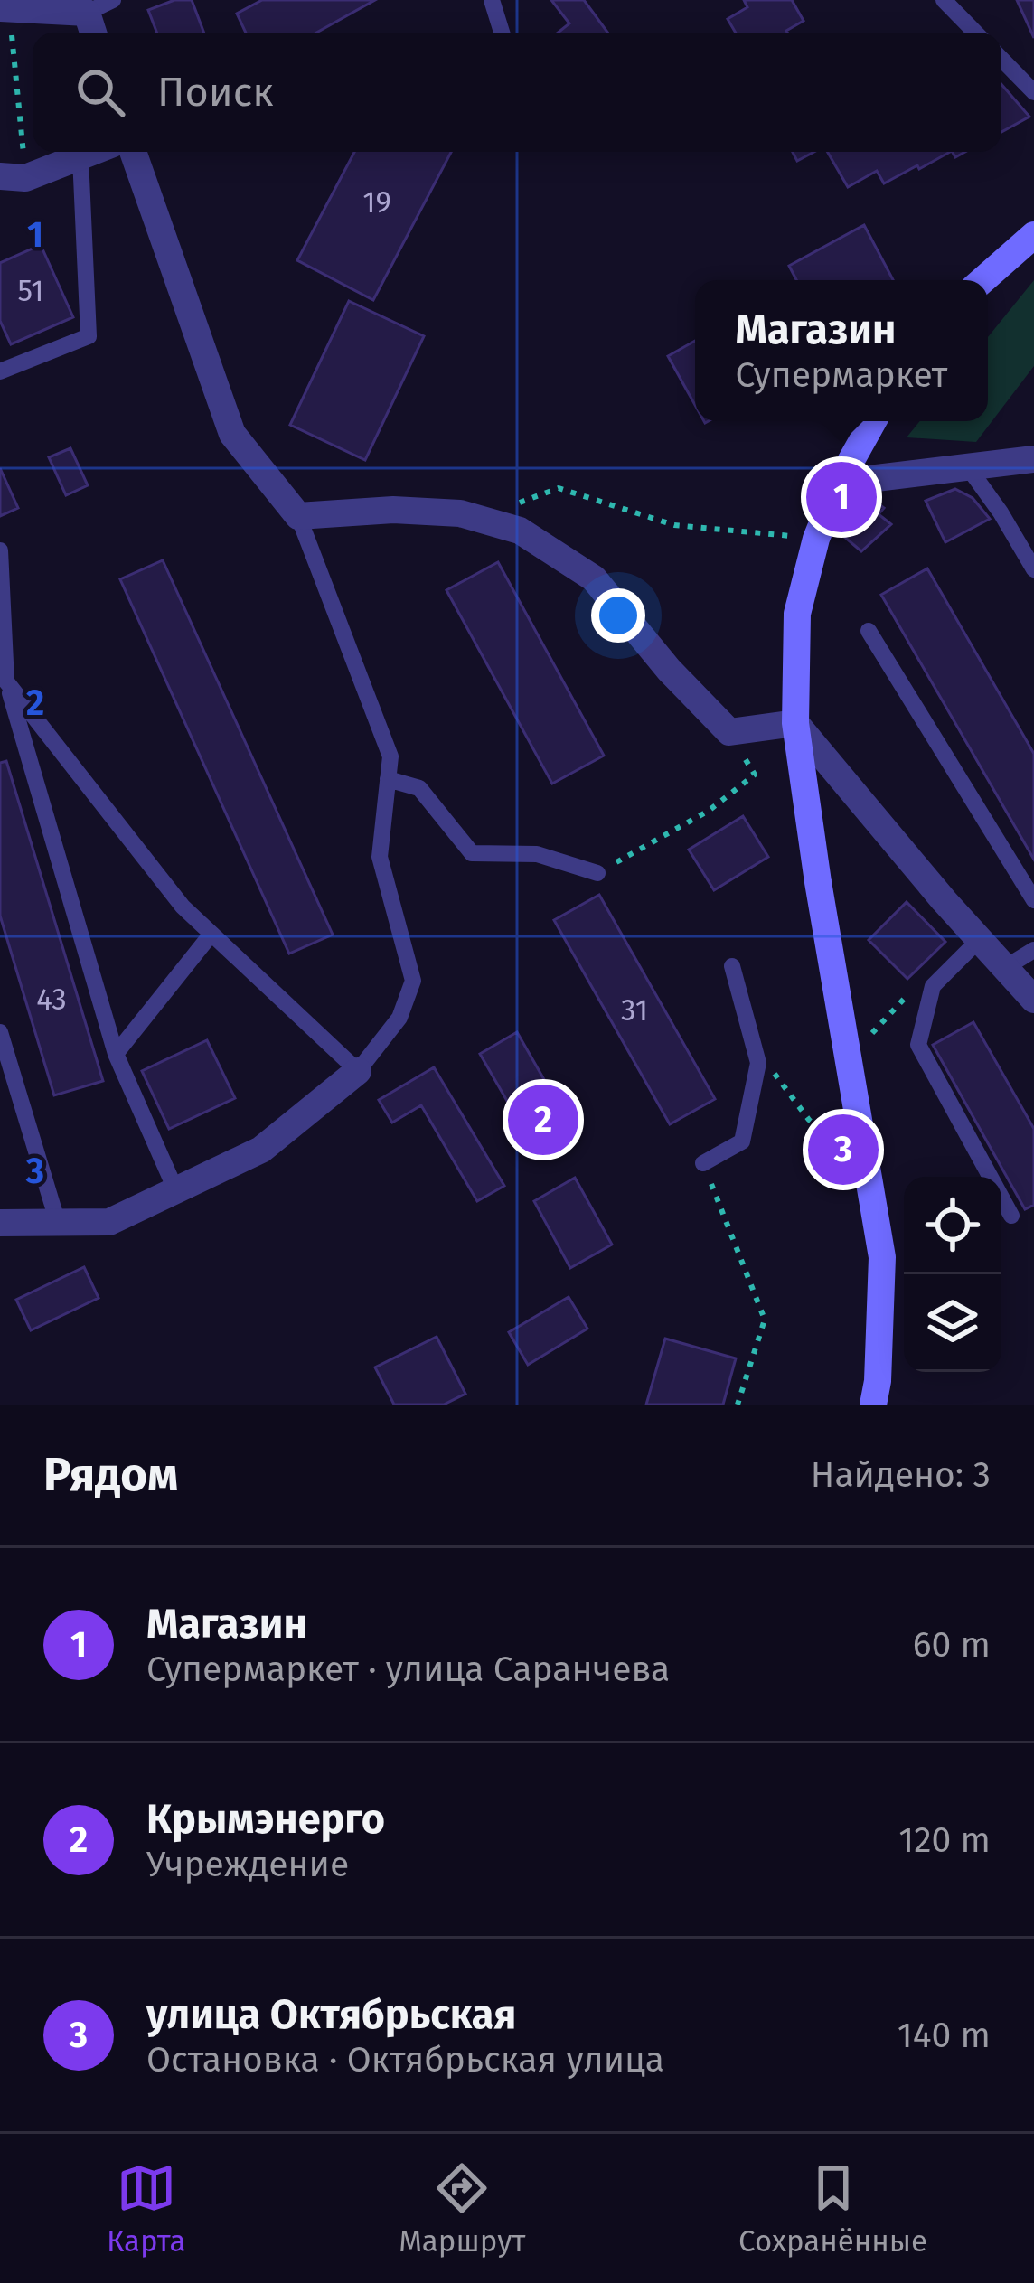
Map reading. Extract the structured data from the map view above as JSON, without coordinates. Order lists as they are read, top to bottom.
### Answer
{
  "house_numbers": [
    "19",
    "51",
    "43",
    "31"
  ],
  "page": {
    "search": "Поиск",
    "popup": ["Магазин", "Супермаркет"],
    "pins": ["1", "2", "3"],
    "heading": ["Рядом", "Найдено: 3"],
    "list": [
      {
        "mark": "1",
        "name": "Магазин",
        "note": "Супермаркет · улица Саранчева",
        "value": "60 m"
      },
      {
        "mark": "2",
        "name": "Крымэнерго",
        "note": "Учреждение",
        "value": "120 m"
      },
      {
        "mark": "3",
        "name": "улица Октябрьская",
        "note": "Остановка · Октябрьская улица",
        "value": "140 m"
      }
    ],
    "nav": ["Карта", "Маршрут", "Сохранённые"]
  },
  "grid": {
    "rows": ["1", "2", "3"]
  }
}
